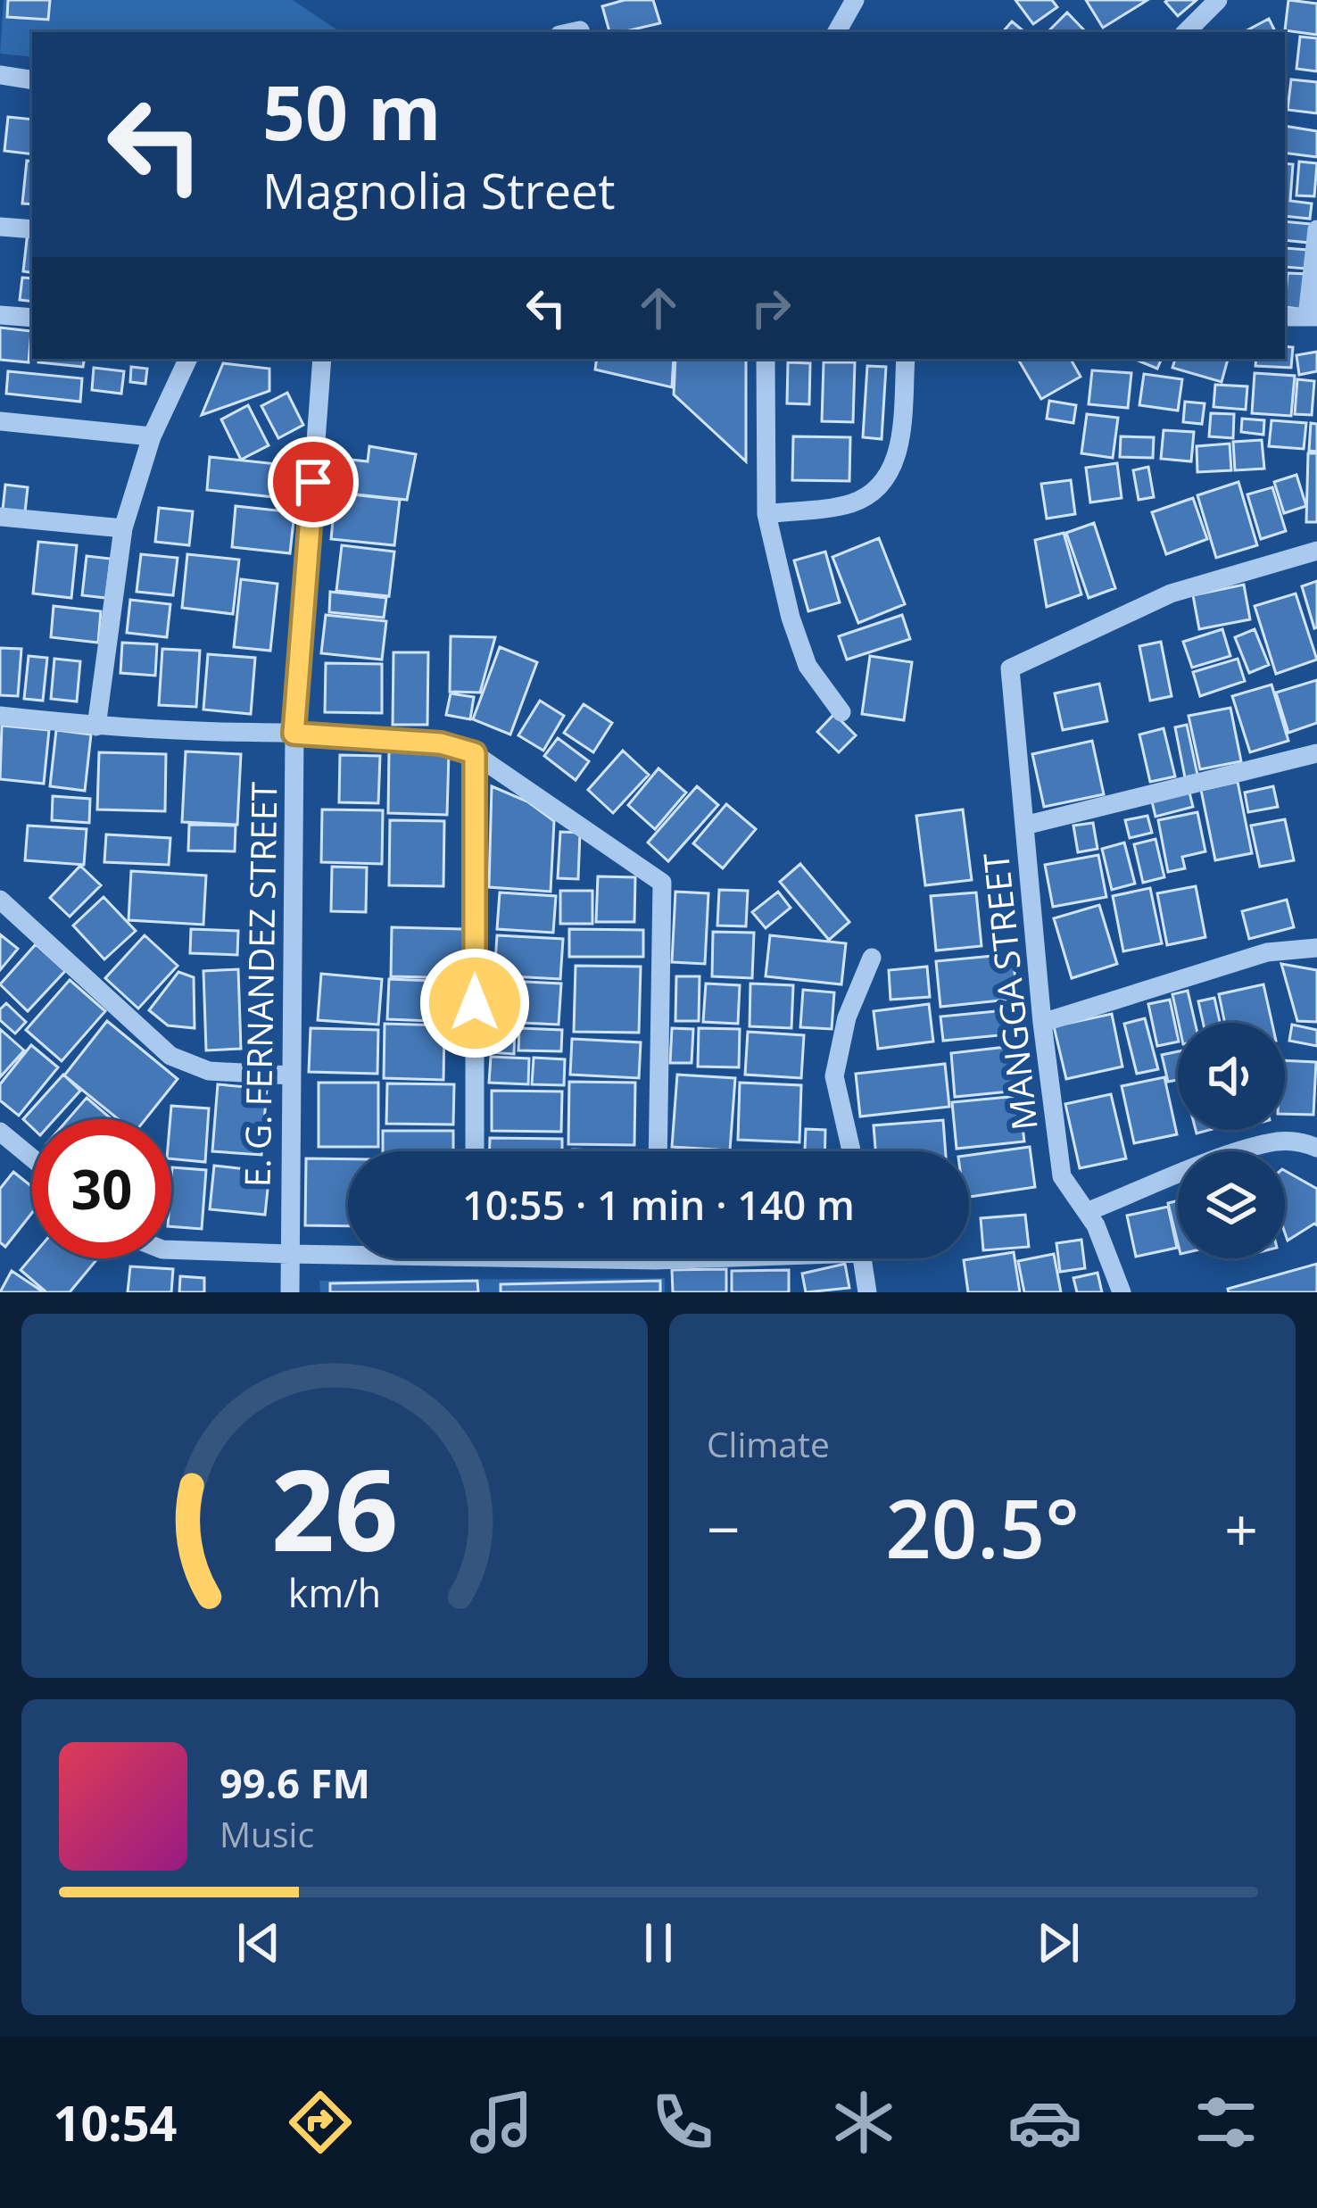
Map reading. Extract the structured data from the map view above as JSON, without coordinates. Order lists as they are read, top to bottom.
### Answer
{
  "streets": {
    "street": ["E. G. FERNANDEZ STREET", "MANGGA STREET"]
  },
  "page": {
    "turn": ["50 m", "Magnolia Street"],
    "limit": "30",
    "trip": "10:55 · 1 min · 140 m",
    "tile": "Climate",
    "heat": ["−", "20.5°", "+"],
    "song": ["99.6 FM", "Music"],
    "tabs": "10:54",
    "gauge": ["26", "km/h"]
  }
}
